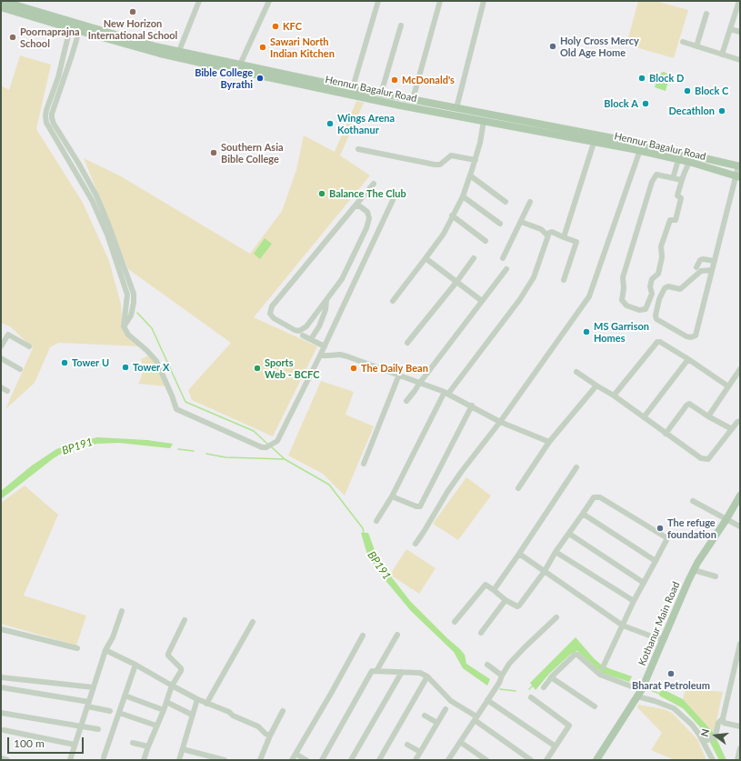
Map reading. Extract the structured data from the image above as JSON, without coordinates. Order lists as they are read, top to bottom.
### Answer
{
  "streets": {
    "main road": ["Hennur Bagalur Road", "Kothanur Main Road"]
  },
  "water": ["BP191"],
  "places": [
    "New Horizon International School",
    "KFC",
    "Poornaprajna School",
    "Holy Cross Mercy Old Age Home",
    "Sawari North Indian Kitchen",
    "Bible College Byrathi",
    "Block D",
    "McDonald's",
    "Block C",
    "Block A",
    "Decathlon",
    "Wings Arena Kothanur",
    "Southern Asia Bible College",
    "Balance The Club",
    "MS Garrison Homes",
    "Tower U",
    "Tower X",
    "Sports Web - BCFC",
    "The Daily Bean",
    "The refuge foundation",
    "Bharat Petroleum"
  ],
  "scale_bar": "100 m",
  "north": "left"
}
